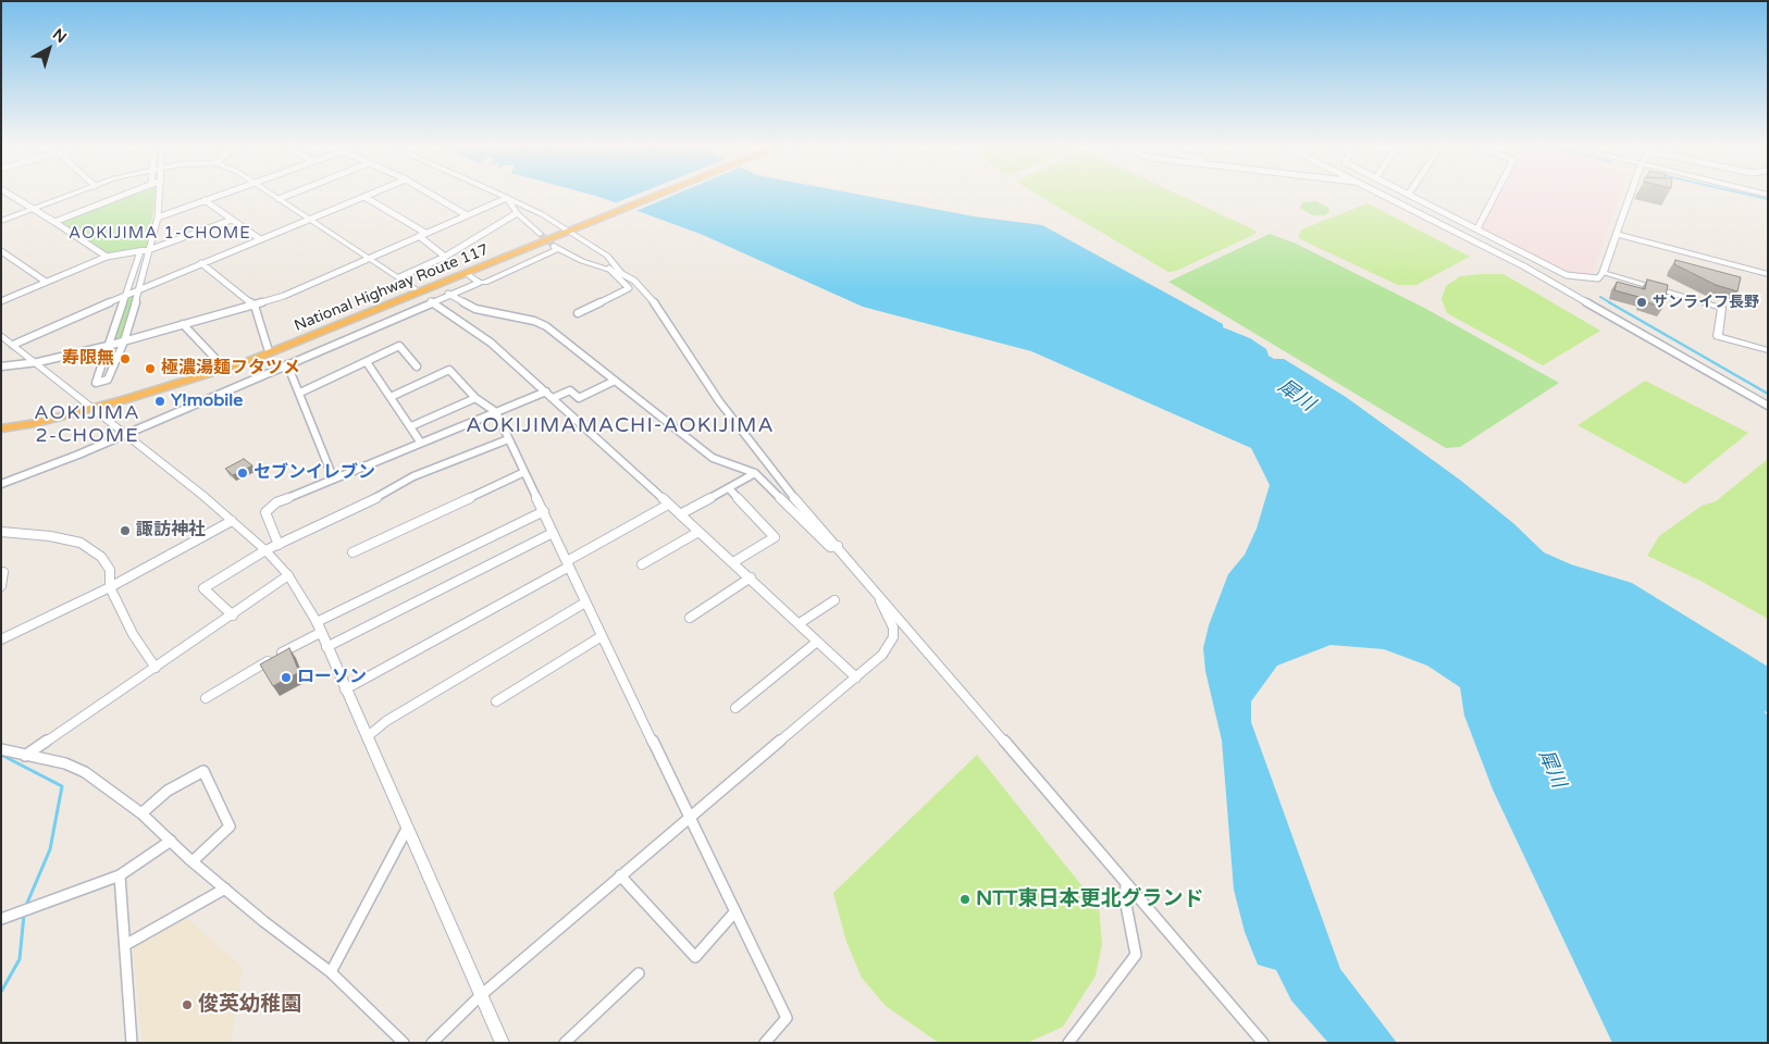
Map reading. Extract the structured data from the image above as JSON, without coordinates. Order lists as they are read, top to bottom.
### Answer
{
  "streets": {
    "highway": ["National Highway Route 117"]
  },
  "districts": ["AOKIJIMA 1-CHOME", "AOKIJIMA 2-CHOME", "AOKIJIMAMACHI-AOKIJIMA"],
  "water": ["犀川"],
  "places": [
    "サンライフ長野",
    "寿限無",
    "極濃湯麺フタツメ",
    "Y!mobile",
    "セブンイレブン",
    "諏訪神社",
    "ローソン",
    "NTT東日本更北グランド",
    "俊英幼稚園"
  ],
  "north": "top right"
}
